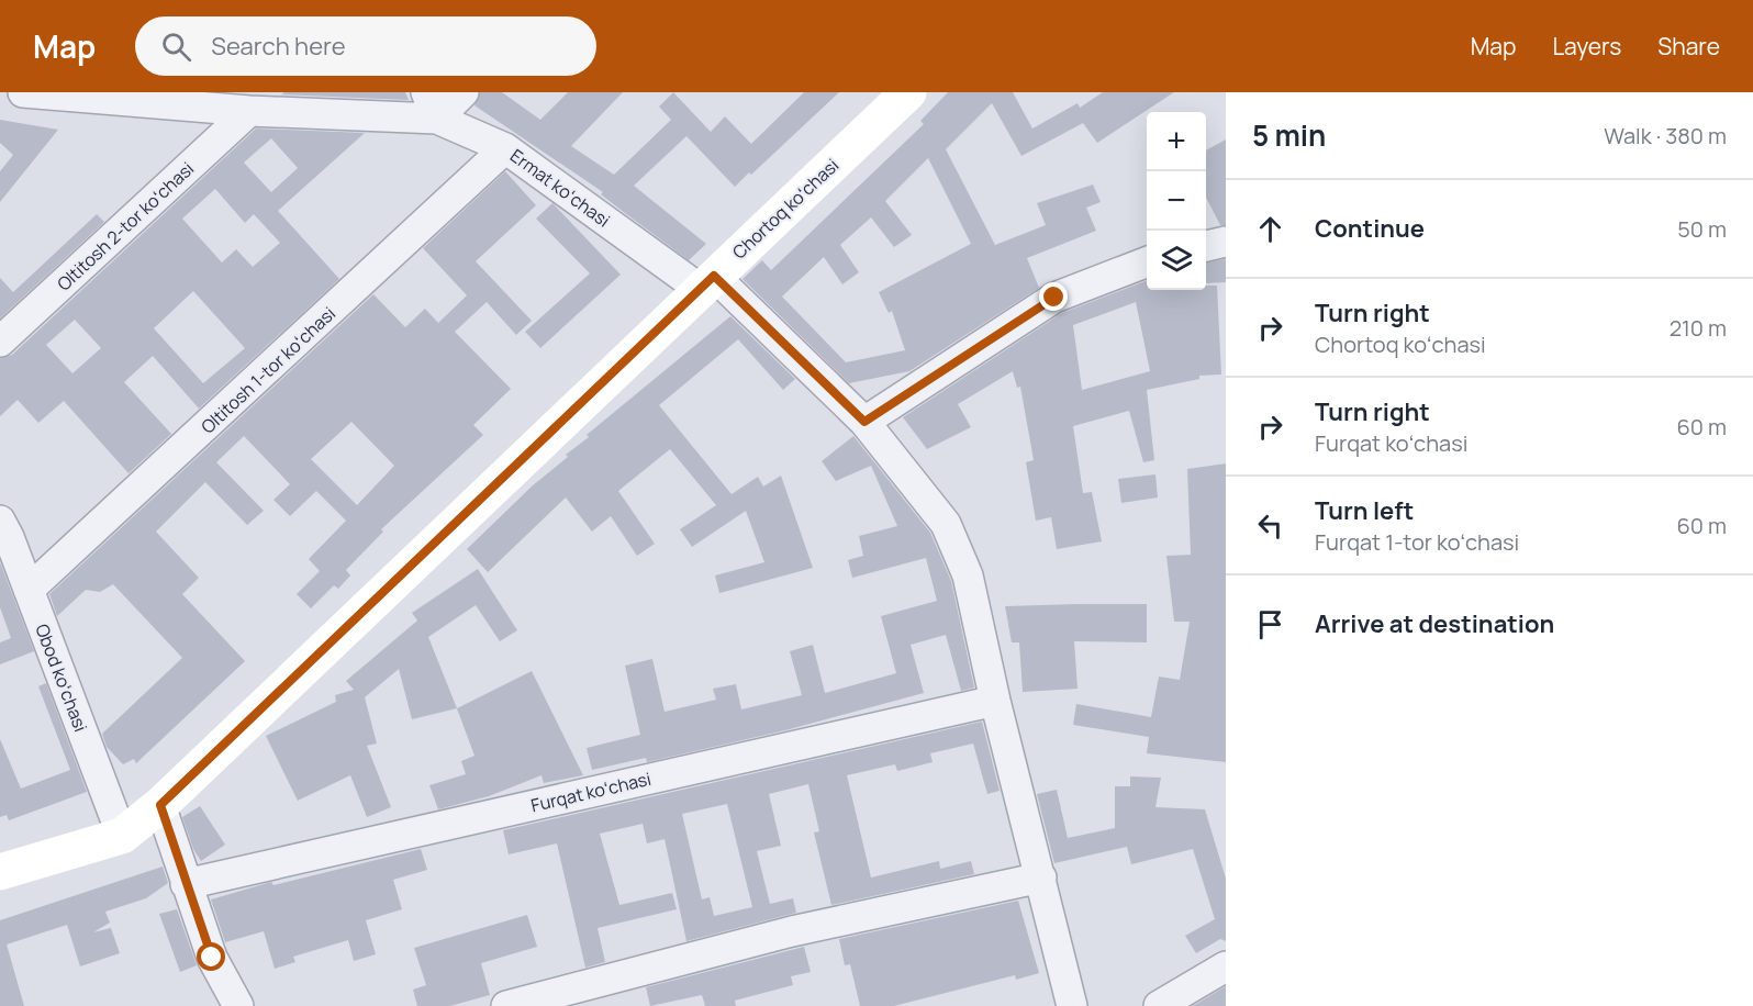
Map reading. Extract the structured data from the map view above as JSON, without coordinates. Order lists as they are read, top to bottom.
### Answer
{
  "streets": {
    "main road": ["Chortoq koʻchasi"],
    "street": [
      "Ermat koʻchasi",
      "Oltitosh 2-tor koʻchasi",
      "Oltitosh 1-tor koʻchasi",
      "Obod koʻchasi",
      "Furqat koʻchasi"
    ]
  },
  "crossings": [
    ["Ermat koʻchasi", "Chortoq koʻchasi"],
    ["Ermat koʻchasi", "Oltitosh 1-tor koʻchasi"],
    ["Chortoq koʻchasi", "Obod koʻchasi"],
    ["Oltitosh 1-tor koʻchasi", "Obod koʻchasi"]
  ],
  "page": {
    "header": "Map",
    "search": "Search here",
    "nav": ["Map", "Layers", "Share"],
    "heading": ["5 min", "Walk · 380 m"],
    "map_buttons": ["+", "−"],
    "list": [
      ["Continue", "50 m"],
      ["Turn right", "Chortoq koʻchasi", "210 m"],
      ["Turn right", "Furqat koʻchasi", "60 m"],
      ["Turn left", "Furqat 1-tor koʻchasi", "60 m"],
      "Arrive at destination"
    ]
  }
}
